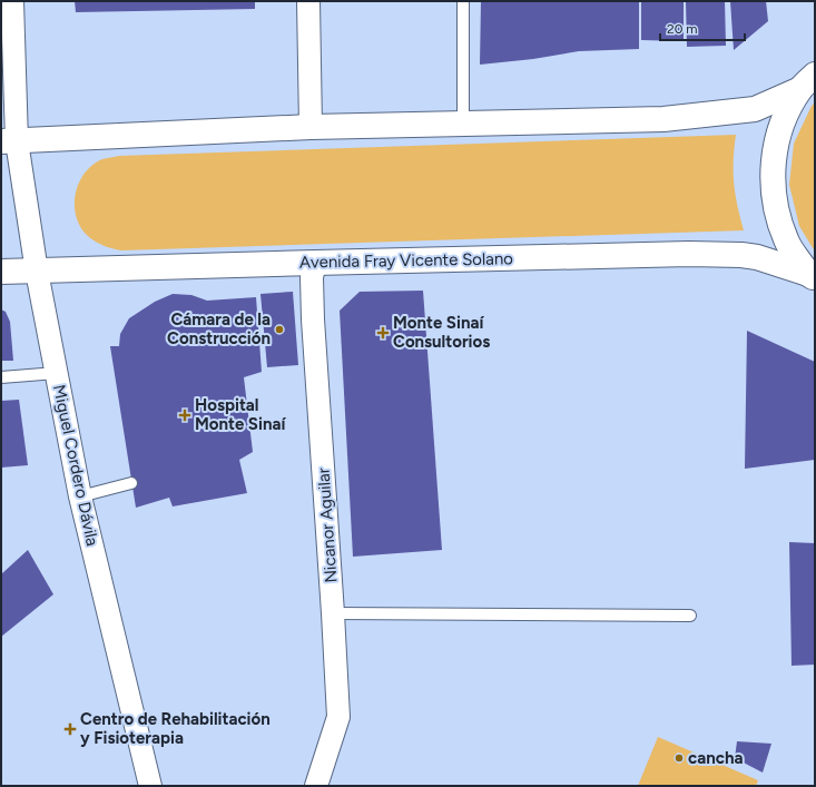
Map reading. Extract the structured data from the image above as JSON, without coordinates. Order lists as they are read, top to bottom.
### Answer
{
  "streets": {
    "main road": ["Avenida Fray Vicente Solano"],
    "street": ["Miguel Cordero Dávila", "Nicanor Aguilar"]
  },
  "crossings": [
    ["Avenida Fray Vicente Solano", "Miguel Cordero Dávila"],
    ["Avenida Fray Vicente Solano", "Nicanor Aguilar"]
  ],
  "places": {
    "other": ["Cámara de la Construcción", "cancha"],
    "health": ["Monte Sinaí Consultorios", "Hospital Monte Sinaí", "Centro de Rehabilitación y Fisioterapia"]
  },
  "scale_bar": "20 m"
}
